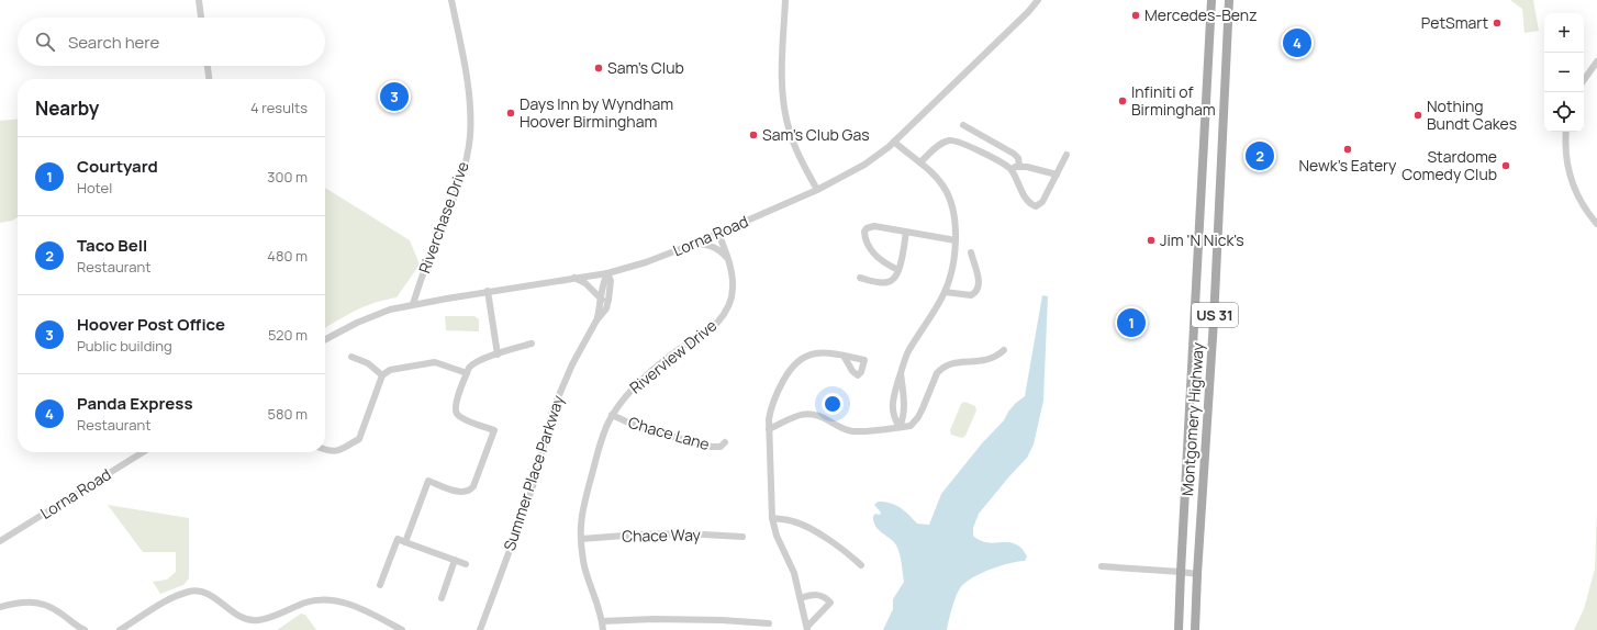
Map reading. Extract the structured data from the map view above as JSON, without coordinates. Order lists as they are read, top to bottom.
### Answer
{
  "streets": {
    "main road": ["US 31", "Montgomery Highway"],
    "street": [
      "Riverchase Drive",
      "Lorna Road",
      "Riverview Drive",
      "Chace Lane",
      "Summer Place Parkway",
      "Chace Way"
    ]
  },
  "crossings": [
    ["Riverchase Drive", "Lorna Road"],
    ["Lorna Road", "Riverview Drive"],
    ["Lorna Road", "Summer Place Parkway"],
    ["Riverview Drive", "Chace Lane"],
    ["Riverview Drive", "Chace Way"]
  ],
  "places": [
    "Mercedes-Benz",
    "PetSmart",
    "Sam's Club",
    "Infiniti of Birmingham",
    "Days Inn by Wyndham Hoover Birmingham",
    "Nothing Bundt Cakes",
    "Sam's Club Gas",
    "Newk's Eatery",
    "Stardome Comedy Club",
    "Jim 'N Nick's"
  ],
  "page": {
    "map_buttons": ["+", "−"],
    "search": "Search here",
    "pins": [
      "4",
      "3",
      "2",
      "1"
    ],
    "heading": ["Nearby", "4 results"],
    "list": [
      {
        "mark": "1",
        "name": "Courtyard",
        "note": "Hotel",
        "value": "300 m"
      },
      {
        "mark": "2",
        "name": "Taco Bell",
        "note": "Restaurant",
        "value": "480 m"
      },
      {
        "mark": "3",
        "name": "Hoover Post Office",
        "note": "Public building",
        "value": "520 m"
      },
      {
        "mark": "4",
        "name": "Panda Express",
        "note": "Restaurant",
        "value": "580 m"
      }
    ]
  }
}
